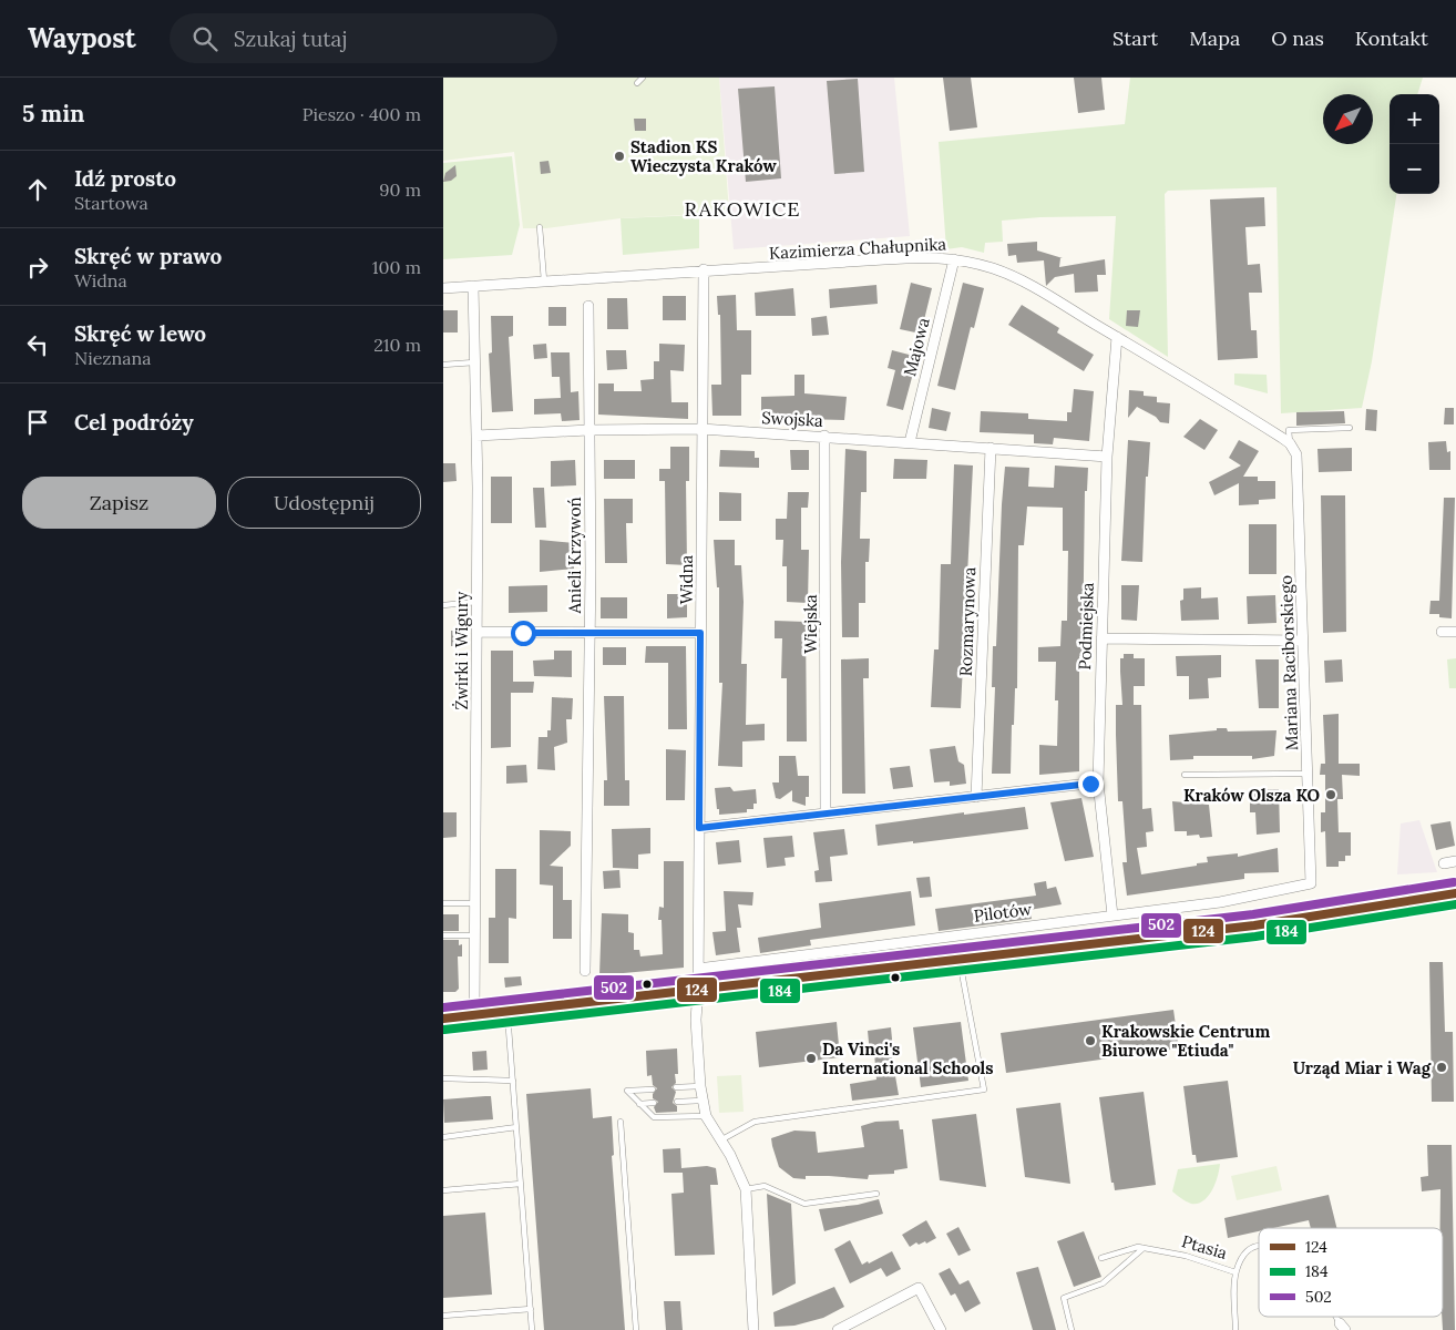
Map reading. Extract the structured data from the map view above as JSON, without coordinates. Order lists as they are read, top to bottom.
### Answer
{
  "streets": {
    "street": [
      "Kazimierza Chałupnika",
      "Majowa",
      "Swojska",
      "Anieli Krzywoń",
      "Widna",
      "Rozmarynowa",
      "Wiejska",
      "Podmiejska",
      "Żwirki i Wigury",
      "Mariana Raciborskiego",
      "Pilotów"
    ],
    "lane": ["Ptasia"]
  },
  "crossings": [
    ["Kazimierza Chałupnika", "Majowa"],
    ["Kazimierza Chałupnika", "Widna"],
    ["Kazimierza Chałupnika", "Podmiejska"],
    ["Kazimierza Chałupnika", "Żwirki i Wigury"],
    ["Kazimierza Chałupnika", "Mariana Raciborskiego"],
    ["Majowa", "Swojska"],
    ["Swojska", "Anieli Krzywoń"],
    ["Swojska", "Widna"],
    ["Swojska", "Rozmarynowa"],
    ["Swojska", "Wiejska"],
    ["Swojska", "Podmiejska"],
    ["Swojska", "Żwirki i Wigury"],
    ["Widna", "Pilotów"],
    ["Podmiejska", "Pilotów"],
    ["Mariana Raciborskiego", "Pilotów"]
  ],
  "districts": ["RAKOWICE"],
  "places": [
    "Stadion KS Wieczysta Kraków",
    "Kraków Olsza KO",
    "Krakowskie Centrum Biurowe \"Etiuda\"",
    "Da Vinci's International Schools",
    "Urząd Miar i Wag"
  ],
  "lines": ["transit line 502", "transit line 124", "transit line 184"],
  "legend": ["124", "184", "502"],
  "north": "bottom left",
  "page": {
    "header": "Waypost",
    "search": "Szukaj tutaj",
    "nav": [
      "Start",
      "Mapa",
      "O nas",
      "Kontakt"
    ],
    "heading": ["5 min", "Pieszo · 400 m"],
    "map_buttons": ["+", "−"],
    "list": [
      ["Idź prosto", "Startowa", "90 m"],
      ["Skręć w prawo", "Widna", "100 m"],
      ["Skręć w lewo", "Nieznana", "210 m"],
      "Cel podróży"
    ],
    "buttons": ["Zapisz", "Udostępnij"]
  }
}
